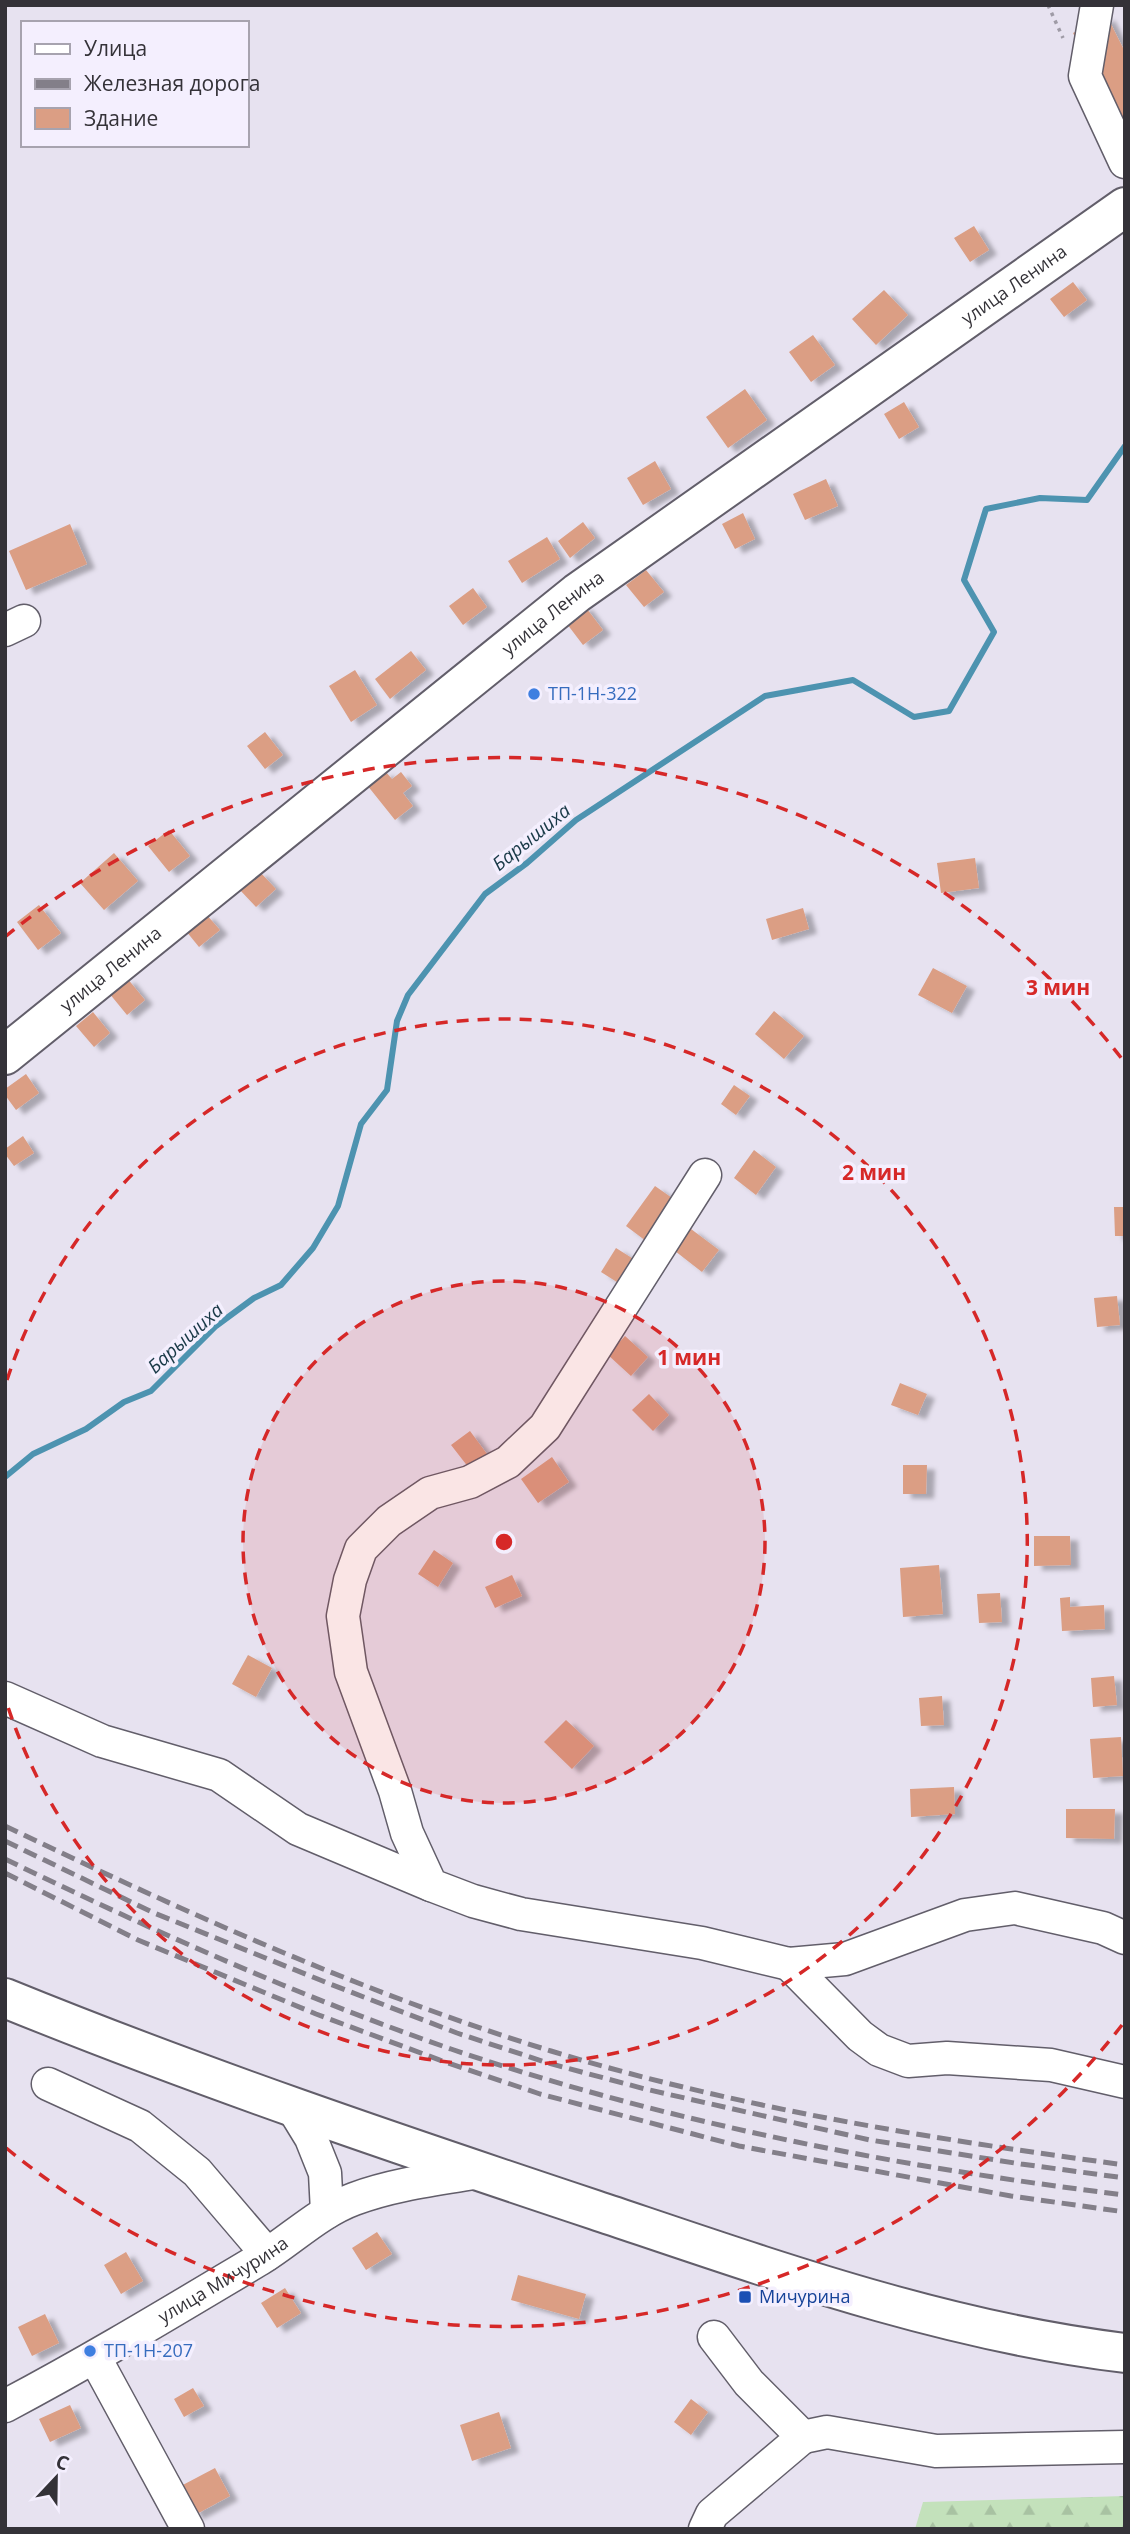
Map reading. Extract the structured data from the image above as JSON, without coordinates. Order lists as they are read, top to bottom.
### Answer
{
  "streets": {
    "main road": ["улица Ленина"],
    "street": ["улица Мичурина"]
  },
  "water": ["Барышиха"],
  "places": {
    "other": ["ТП-1Н-322", "ТП-1Н-207"],
    "transit": ["Мичурина"]
  },
  "legend": ["Улица", "Железная дорога", "Здание"],
  "north": "top",
  "rings": ["3 мин", "2 мин", "1 мин"]
}
